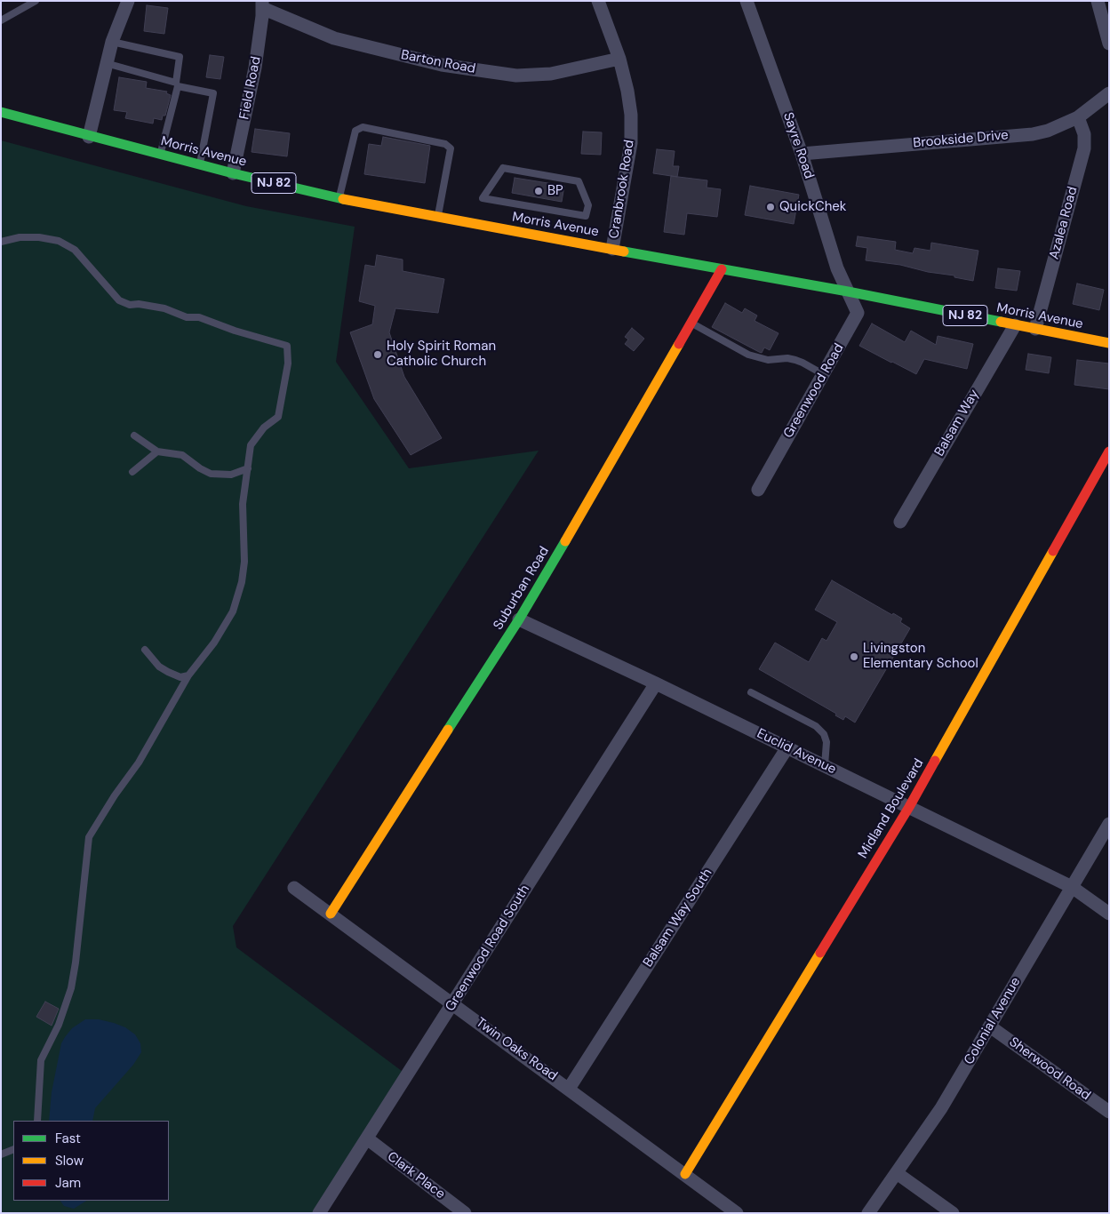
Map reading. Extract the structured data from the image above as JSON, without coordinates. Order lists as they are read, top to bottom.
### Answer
{
  "streets": {
    "street": [
      "Barton Road",
      "Field Road",
      "Brookside Drive",
      "Sayre Road",
      "Morris Avenue",
      "NJ 82",
      "Cranbrook Road",
      "Azalea Road",
      "Greenwood Road",
      "Balsam Way",
      "Suburban Road",
      "Euclid Avenue",
      "Midland Boulevard",
      "Balsam Way South",
      "Greenwood Road South",
      "Colonial Avenue",
      "Twin Oaks Road",
      "Sherwood Road",
      "Clark Place"
    ]
  },
  "crossings": [
    ["Barton Road", "Field Road"],
    ["Barton Road", "Cranbrook Road"],
    ["Field Road", "Morris Avenue"],
    ["Brookside Drive", "Sayre Road"],
    ["Brookside Drive", "Azalea Road"],
    ["Sayre Road", "Morris Avenue"],
    ["Sayre Road", "Greenwood Road"],
    ["Morris Avenue", "Cranbrook Road"],
    ["Morris Avenue", "Azalea Road"],
    ["Morris Avenue", "Greenwood Road"],
    ["Morris Avenue", "Balsam Way"],
    ["Morris Avenue", "Suburban Road"],
    ["Suburban Road", "Euclid Avenue"],
    ["Suburban Road", "Twin Oaks Road"],
    ["Euclid Avenue", "Midland Boulevard"],
    ["Euclid Avenue", "Balsam Way South"],
    ["Euclid Avenue", "Greenwood Road South"],
    ["Euclid Avenue", "Colonial Avenue"],
    ["Midland Boulevard", "Twin Oaks Road"],
    ["Balsam Way South", "Twin Oaks Road"],
    ["Greenwood Road South", "Twin Oaks Road"],
    ["Greenwood Road South", "Clark Place"],
    ["Colonial Avenue", "Sherwood Road"]
  ],
  "places": [
    "BP",
    "QuickChek",
    "Holy Spirit Roman Catholic Church",
    "Livingston Elementary School"
  ],
  "legend": ["Fast", "Slow", "Jam"]
}
